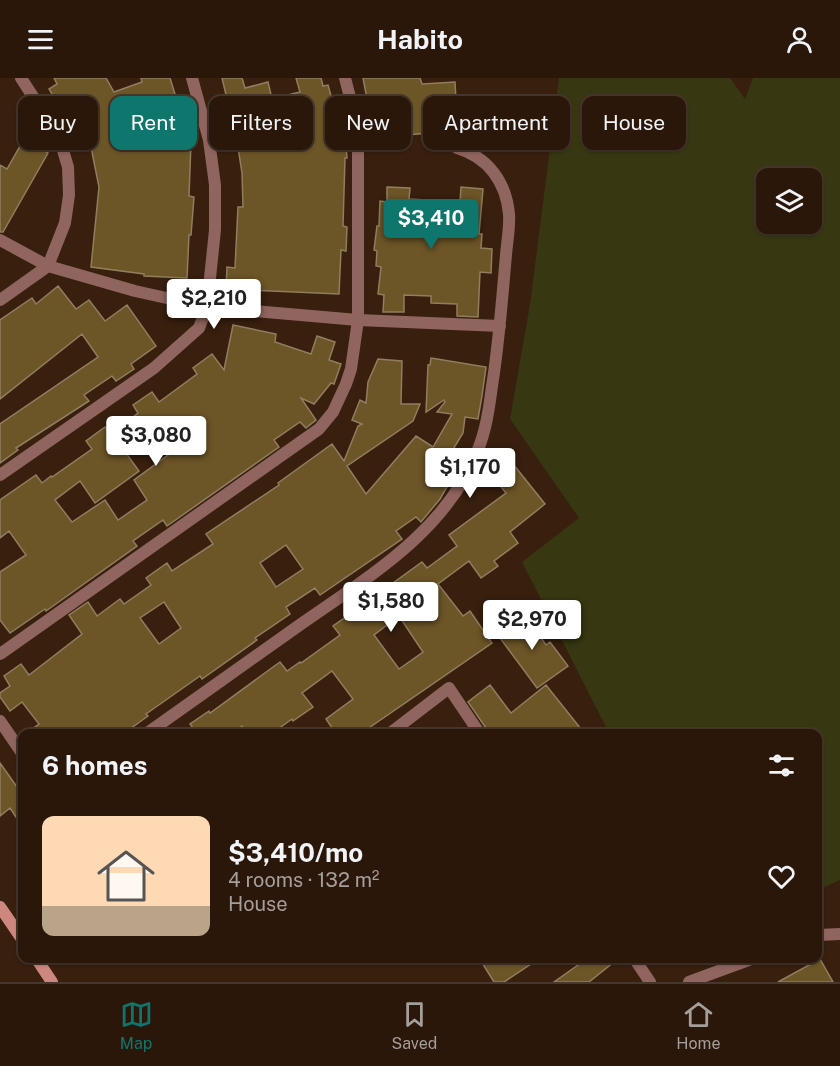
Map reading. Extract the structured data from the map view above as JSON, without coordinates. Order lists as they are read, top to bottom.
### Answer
{
  "page": {
    "header": "Habito",
    "chip": [
      "Buy",
      "Rent",
      "Filters",
      "New",
      "Apartment",
      "House"
    ],
    "price": [
      "$3,410",
      "$2,210",
      "$3,080",
      "$1,170",
      "$1,580",
      "$2,970"
    ],
    "heading": "6 homes",
    "list": [
      {
        "name": "$3,410/mo",
        "note": "4 rooms · 132 m² · House"
      }
    ],
    "tabs": ["Map", "Saved", "Home"]
  }
}
